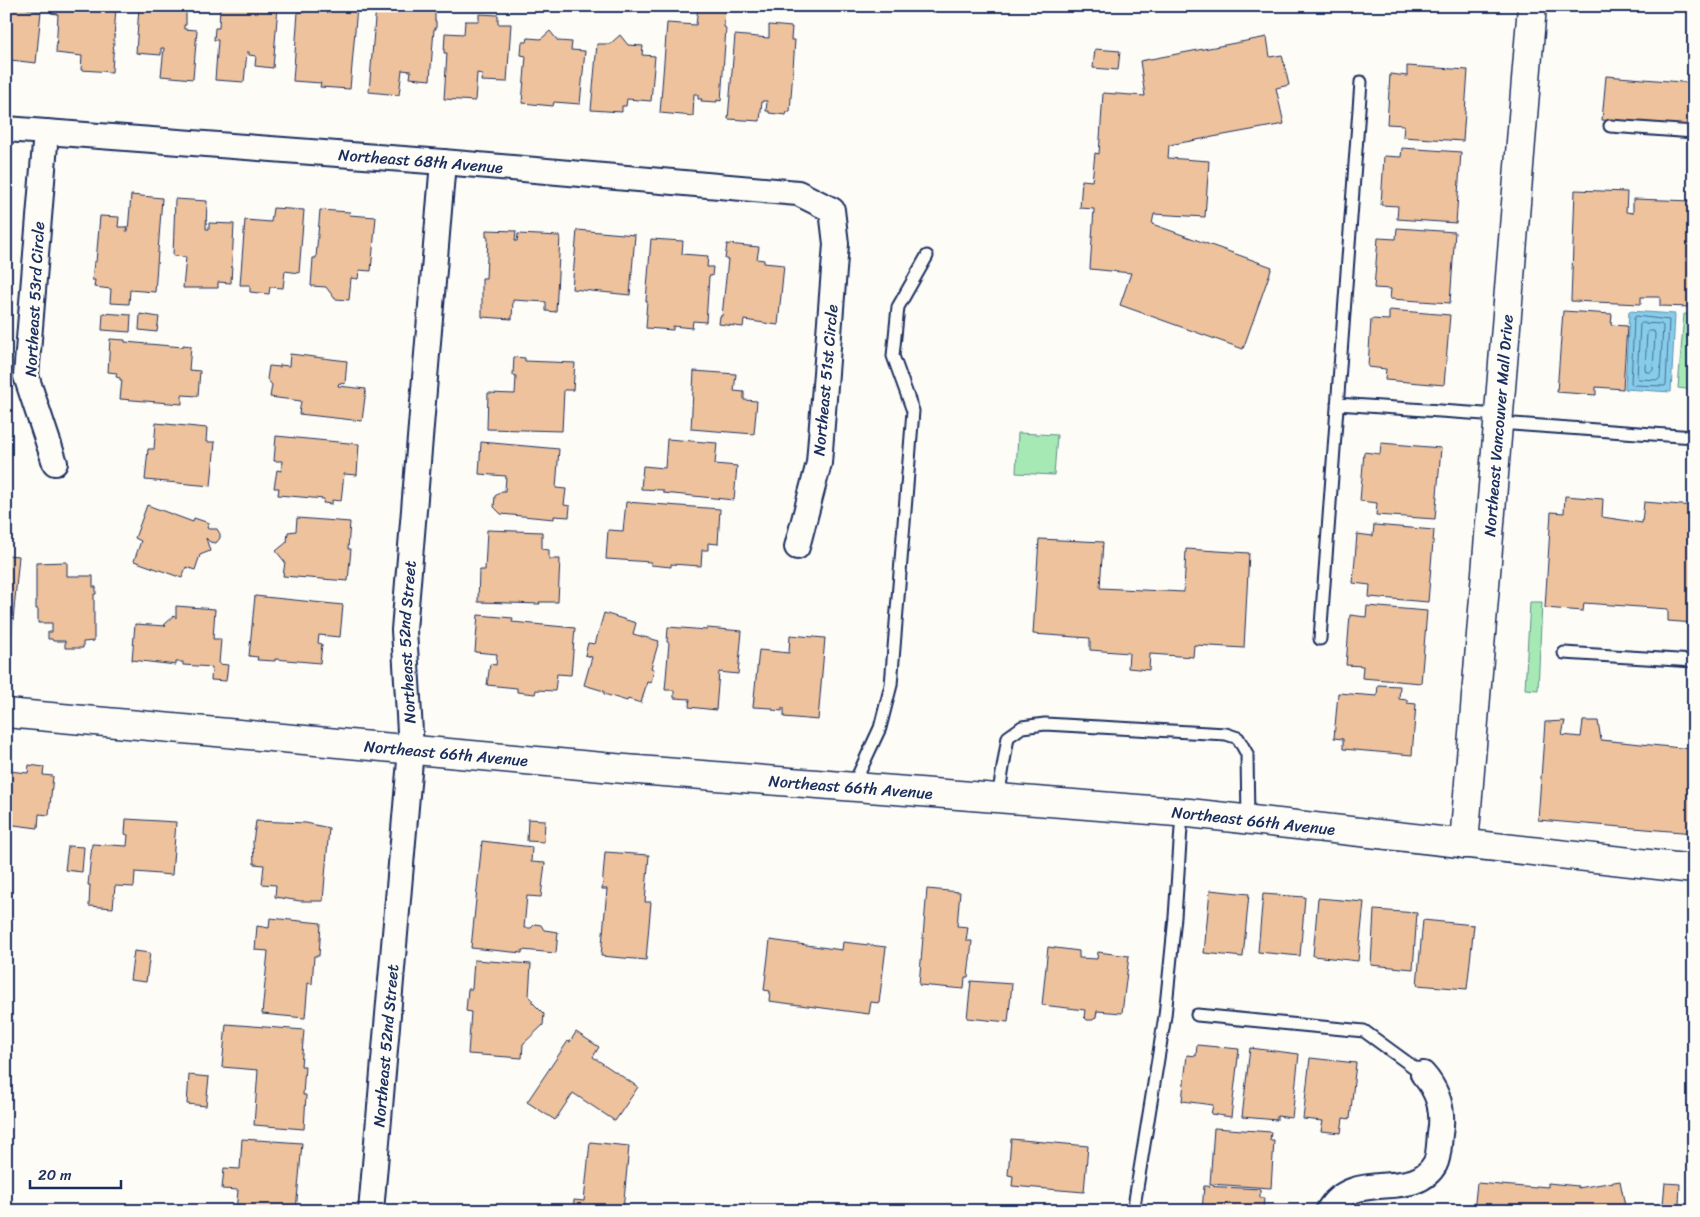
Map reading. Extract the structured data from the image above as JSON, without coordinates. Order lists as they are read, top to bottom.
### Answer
{
  "streets": {
    "street": [
      "Northeast 68th Avenue",
      "Northeast 53rd Circle",
      "Northeast 51st Circle",
      "Northeast Vancouver Mall Drive",
      "Northeast 52nd Street",
      "Northeast 66th Avenue"
    ]
  },
  "crossings": [
    ["Northeast 68th Avenue", "Northeast 53rd Circle"],
    ["Northeast 68th Avenue", "Northeast 51st Circle"],
    ["Northeast 68th Avenue", "Northeast 52nd Street"],
    ["Northeast Vancouver Mall Drive", "Northeast 66th Avenue"],
    ["Northeast 52nd Street", "Northeast 66th Avenue"]
  ],
  "scale_bar": "20 m"
}
